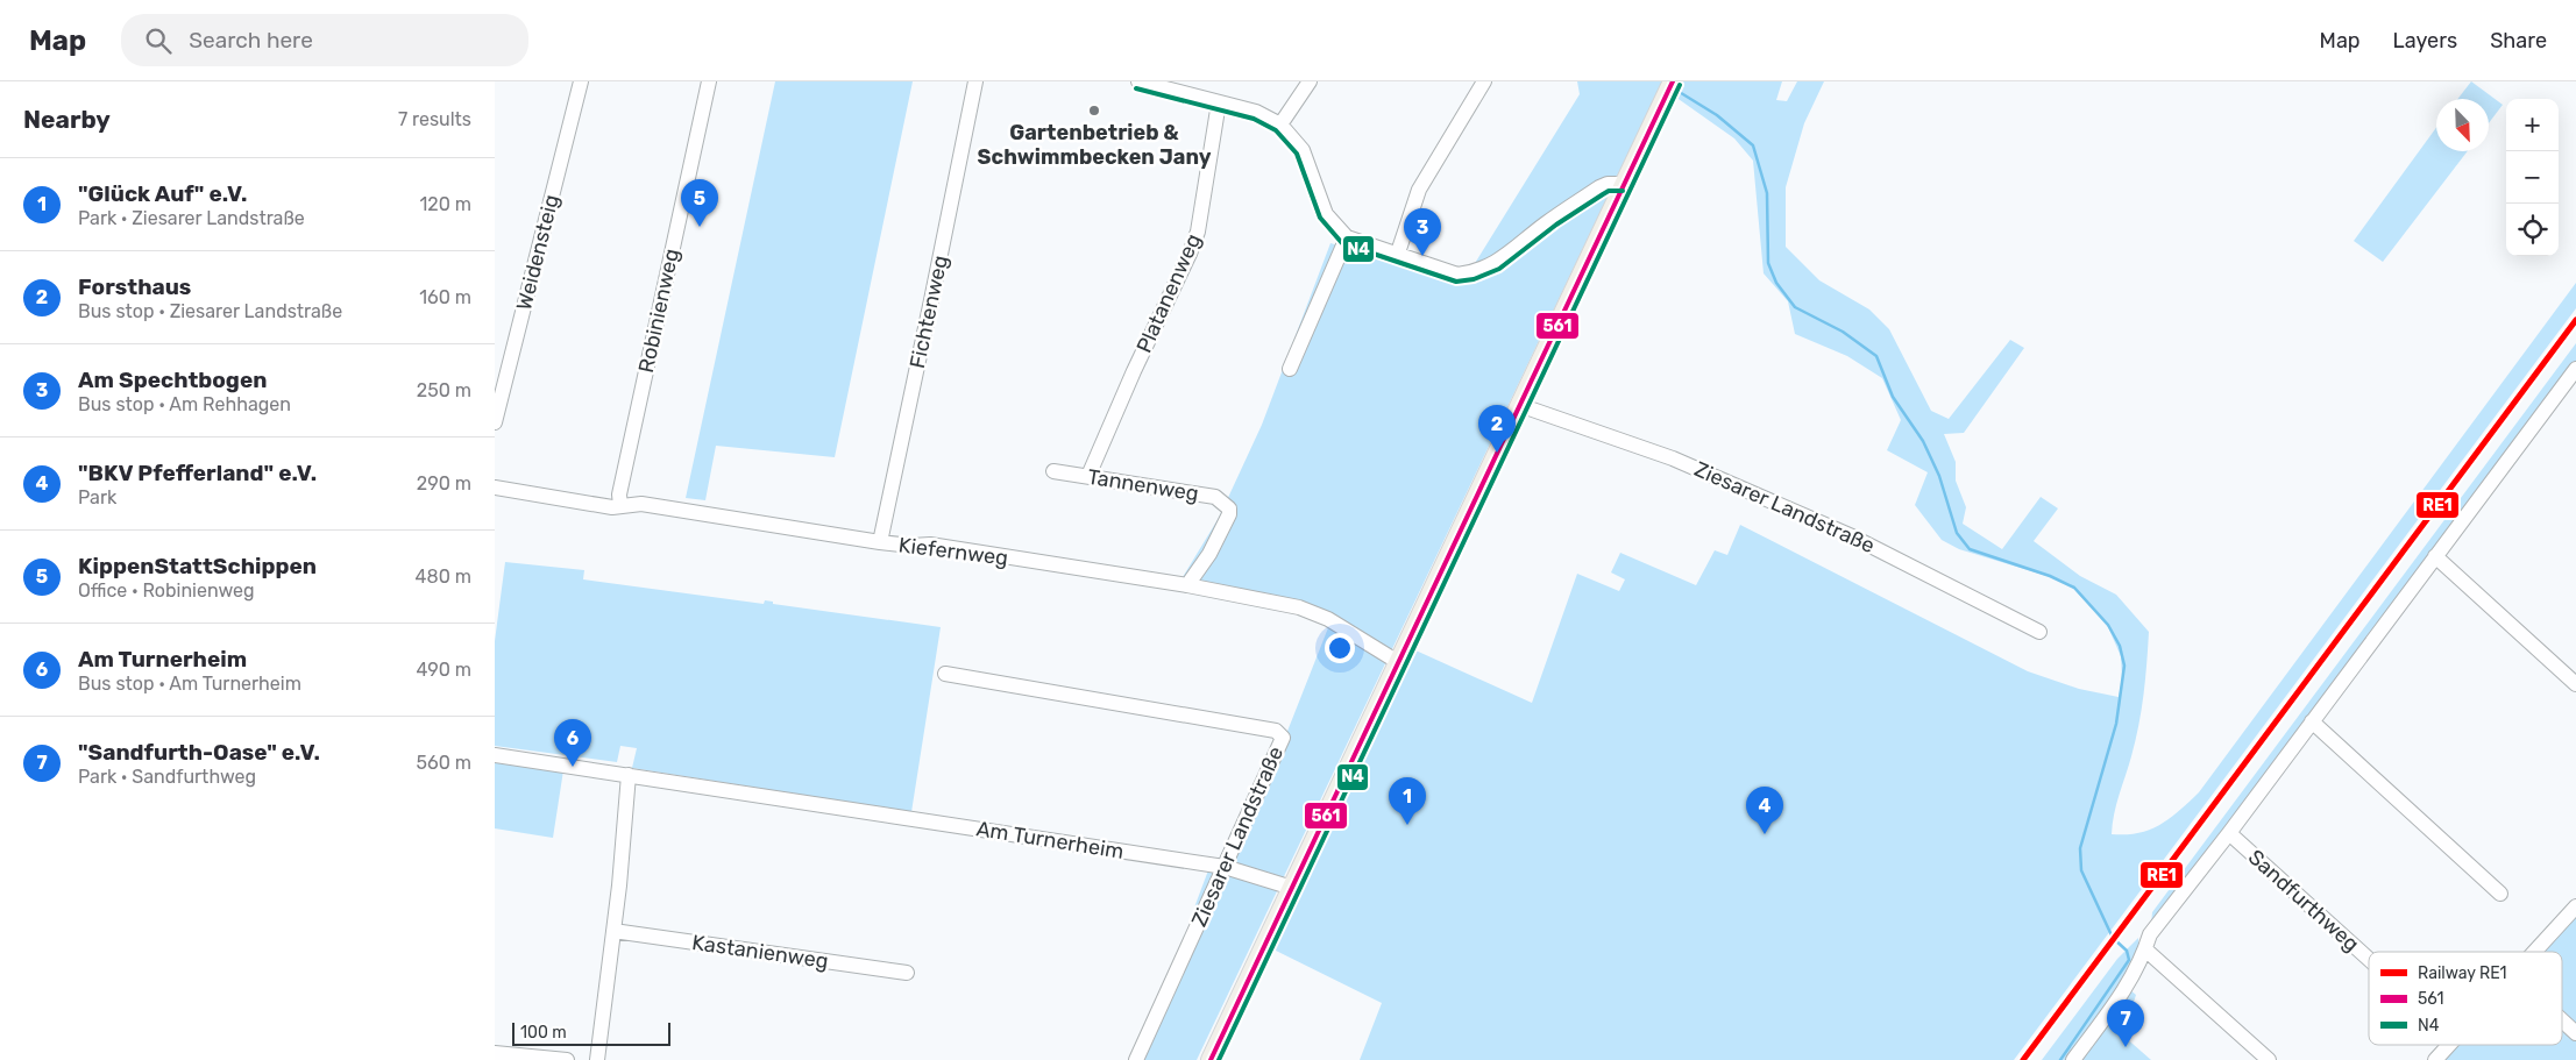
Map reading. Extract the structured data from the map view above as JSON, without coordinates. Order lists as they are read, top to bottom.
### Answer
{
  "streets": {
    "street": [
      "Weidensteig",
      "Platanenweg",
      "Robinienweg",
      "Fichtenweg",
      "Tannenweg",
      "Ziesarer Landstraße",
      "Kiefernweg",
      "Am Turnerheim",
      "Sandfurthweg",
      "Kastanienweg"
    ]
  },
  "crossings": [
    ["Platanenweg", "Tannenweg"],
    ["Robinienweg", "Kiefernweg"],
    ["Fichtenweg", "Kiefernweg"],
    ["Tannenweg", "Kiefernweg"],
    ["Ziesarer Landstraße", "Am Turnerheim"]
  ],
  "places": ["Gartenbetrieb & Schwimmbecken Jany"],
  "lines": ["transit line 561", "transit line N4", "rail line RE1"],
  "legend": ["Railway RE1", "561", "N4"],
  "scale_bar": "100 m",
  "north": "bottom right",
  "page": {
    "header": "Map",
    "search": "Search here",
    "nav": ["Map", "Layers", "Share"],
    "heading": ["Nearby", "7 results"],
    "map_buttons": ["+", "−"],
    "list": [
      {
        "mark": "1",
        "name": "\"Glück Auf\" e.V.",
        "note": "Park · Ziesarer Landstraße",
        "value": "120 m"
      },
      {
        "mark": "2",
        "name": "Forsthaus",
        "note": "Bus stop · Ziesarer Landstraße",
        "value": "160 m"
      },
      {
        "mark": "3",
        "name": "Am Spechtbogen",
        "note": "Bus stop · Am Rehhagen",
        "value": "250 m"
      },
      {
        "mark": "4",
        "name": "\"BKV Pfefferland\" e.V.",
        "note": "Park",
        "value": "290 m"
      },
      {
        "mark": "5",
        "name": "KippenStattSchippen",
        "note": "Office · Robinienweg",
        "value": "480 m"
      },
      {
        "mark": "6",
        "name": "Am Turnerheim",
        "note": "Bus stop · Am Turnerheim",
        "value": "490 m"
      },
      {
        "mark": "7",
        "name": "\"Sandfurth-Oase\" e.V.",
        "note": "Park · Sandfurthweg",
        "value": "560 m"
      }
    ],
    "pins": [
      "5",
      "3",
      "2",
      "6",
      "1",
      "4",
      "7"
    ],
    "scale": "100 m"
  }
}
